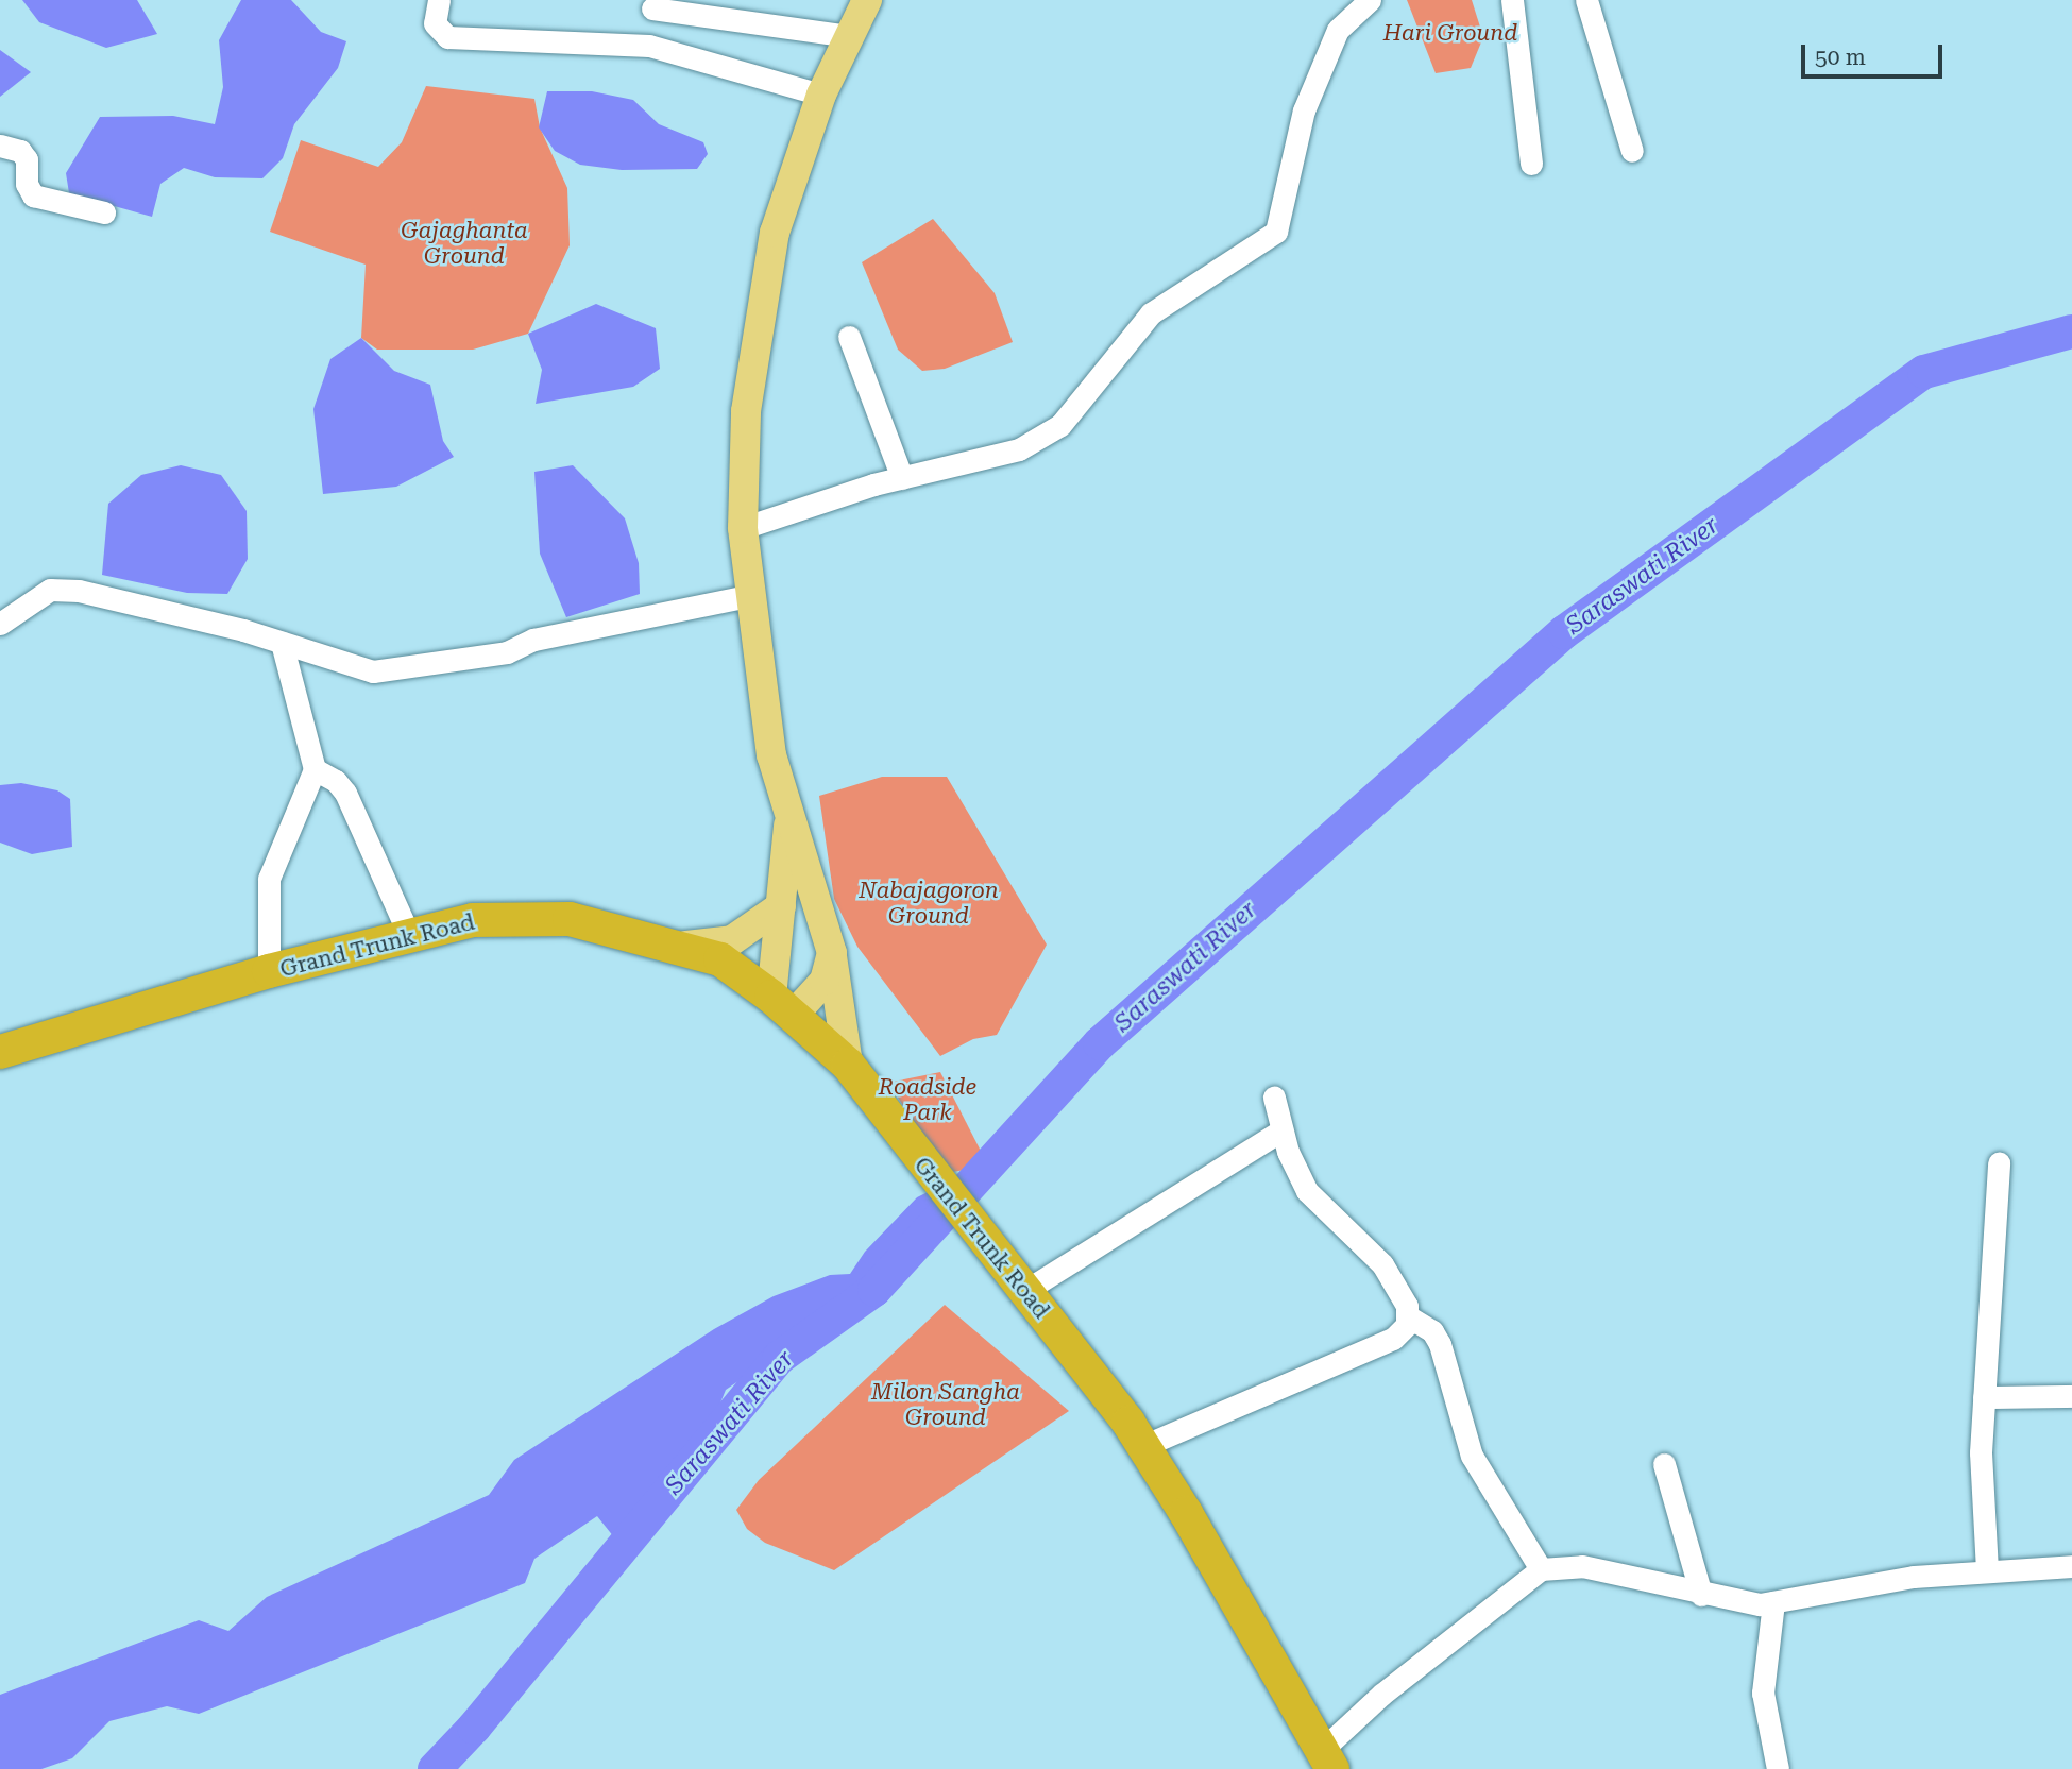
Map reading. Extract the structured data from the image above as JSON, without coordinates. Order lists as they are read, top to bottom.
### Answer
{
  "streets": {
    "highway": ["Grand Trunk Road"]
  },
  "water": ["Saraswati River"],
  "parks": [
    "Hari Ground",
    "Gajaghanta Ground",
    "Nabajagoron Ground",
    "Roadside Park",
    "Milon Sangha Ground"
  ],
  "scale_bar": "50 m"
}
